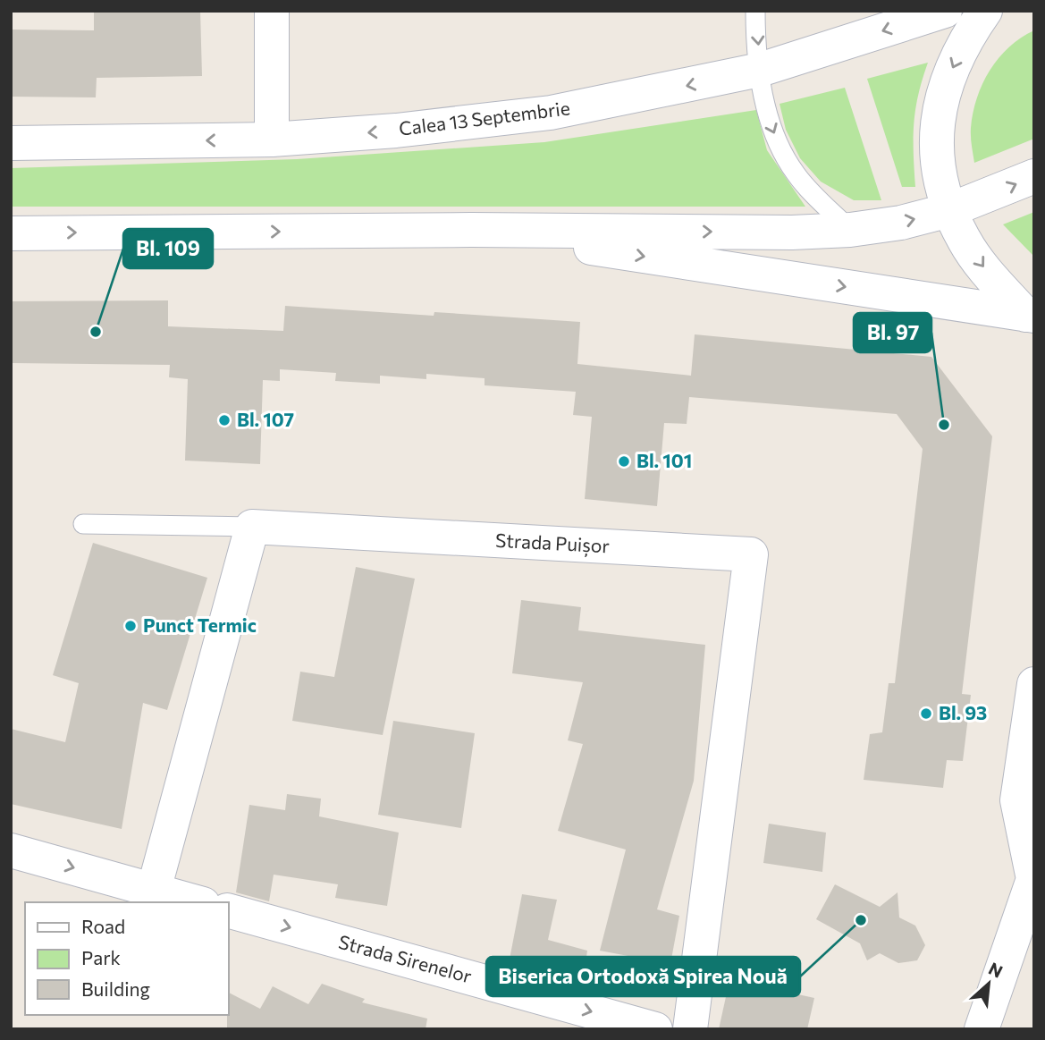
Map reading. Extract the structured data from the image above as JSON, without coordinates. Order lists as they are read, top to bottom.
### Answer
{
  "streets": {
    "main road": ["Calea 13 Septembrie", "Strada Puișor", "Strada Sirenelor"]
  },
  "one_way": ["Strada Sirenelor"],
  "places": [
    "Bl. 109",
    "Bl. 107",
    "Bl. 97",
    "Bl. 101",
    "Punct Termic",
    "Bl. 93",
    "Biserica Ortodoxă Spirea Nouă"
  ],
  "legend": ["Road", "Park", "Building"],
  "north": "top right"
}
